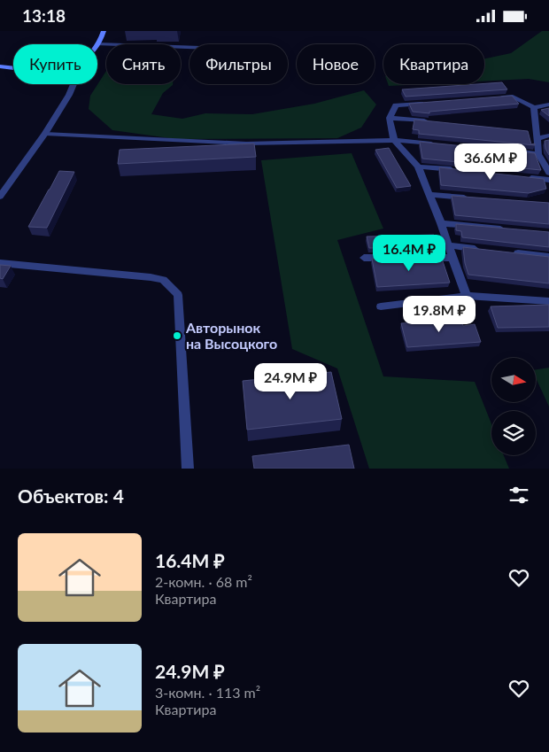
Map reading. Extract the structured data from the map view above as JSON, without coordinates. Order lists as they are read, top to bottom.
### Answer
{
  "places": ["Авторынок на Высоцкого"],
  "north": "right",
  "page": {
    "status": "13:18",
    "chip": [
      "Купить",
      "Снять",
      "Фильтры",
      "Новое",
      "Квартира"
    ],
    "price": [
      "36.6M ₽",
      "16.4M ₽",
      "19.8M ₽",
      "24.9M ₽"
    ],
    "heading": "Объектов: 4",
    "list": [
      {
        "name": "16.4M ₽",
        "note": "2-комн. · 68 m² · Квартира"
      },
      {
        "name": "24.9M ₽",
        "note": "3-комн. · 113 m² · Квартира"
      }
    ]
  }
}
